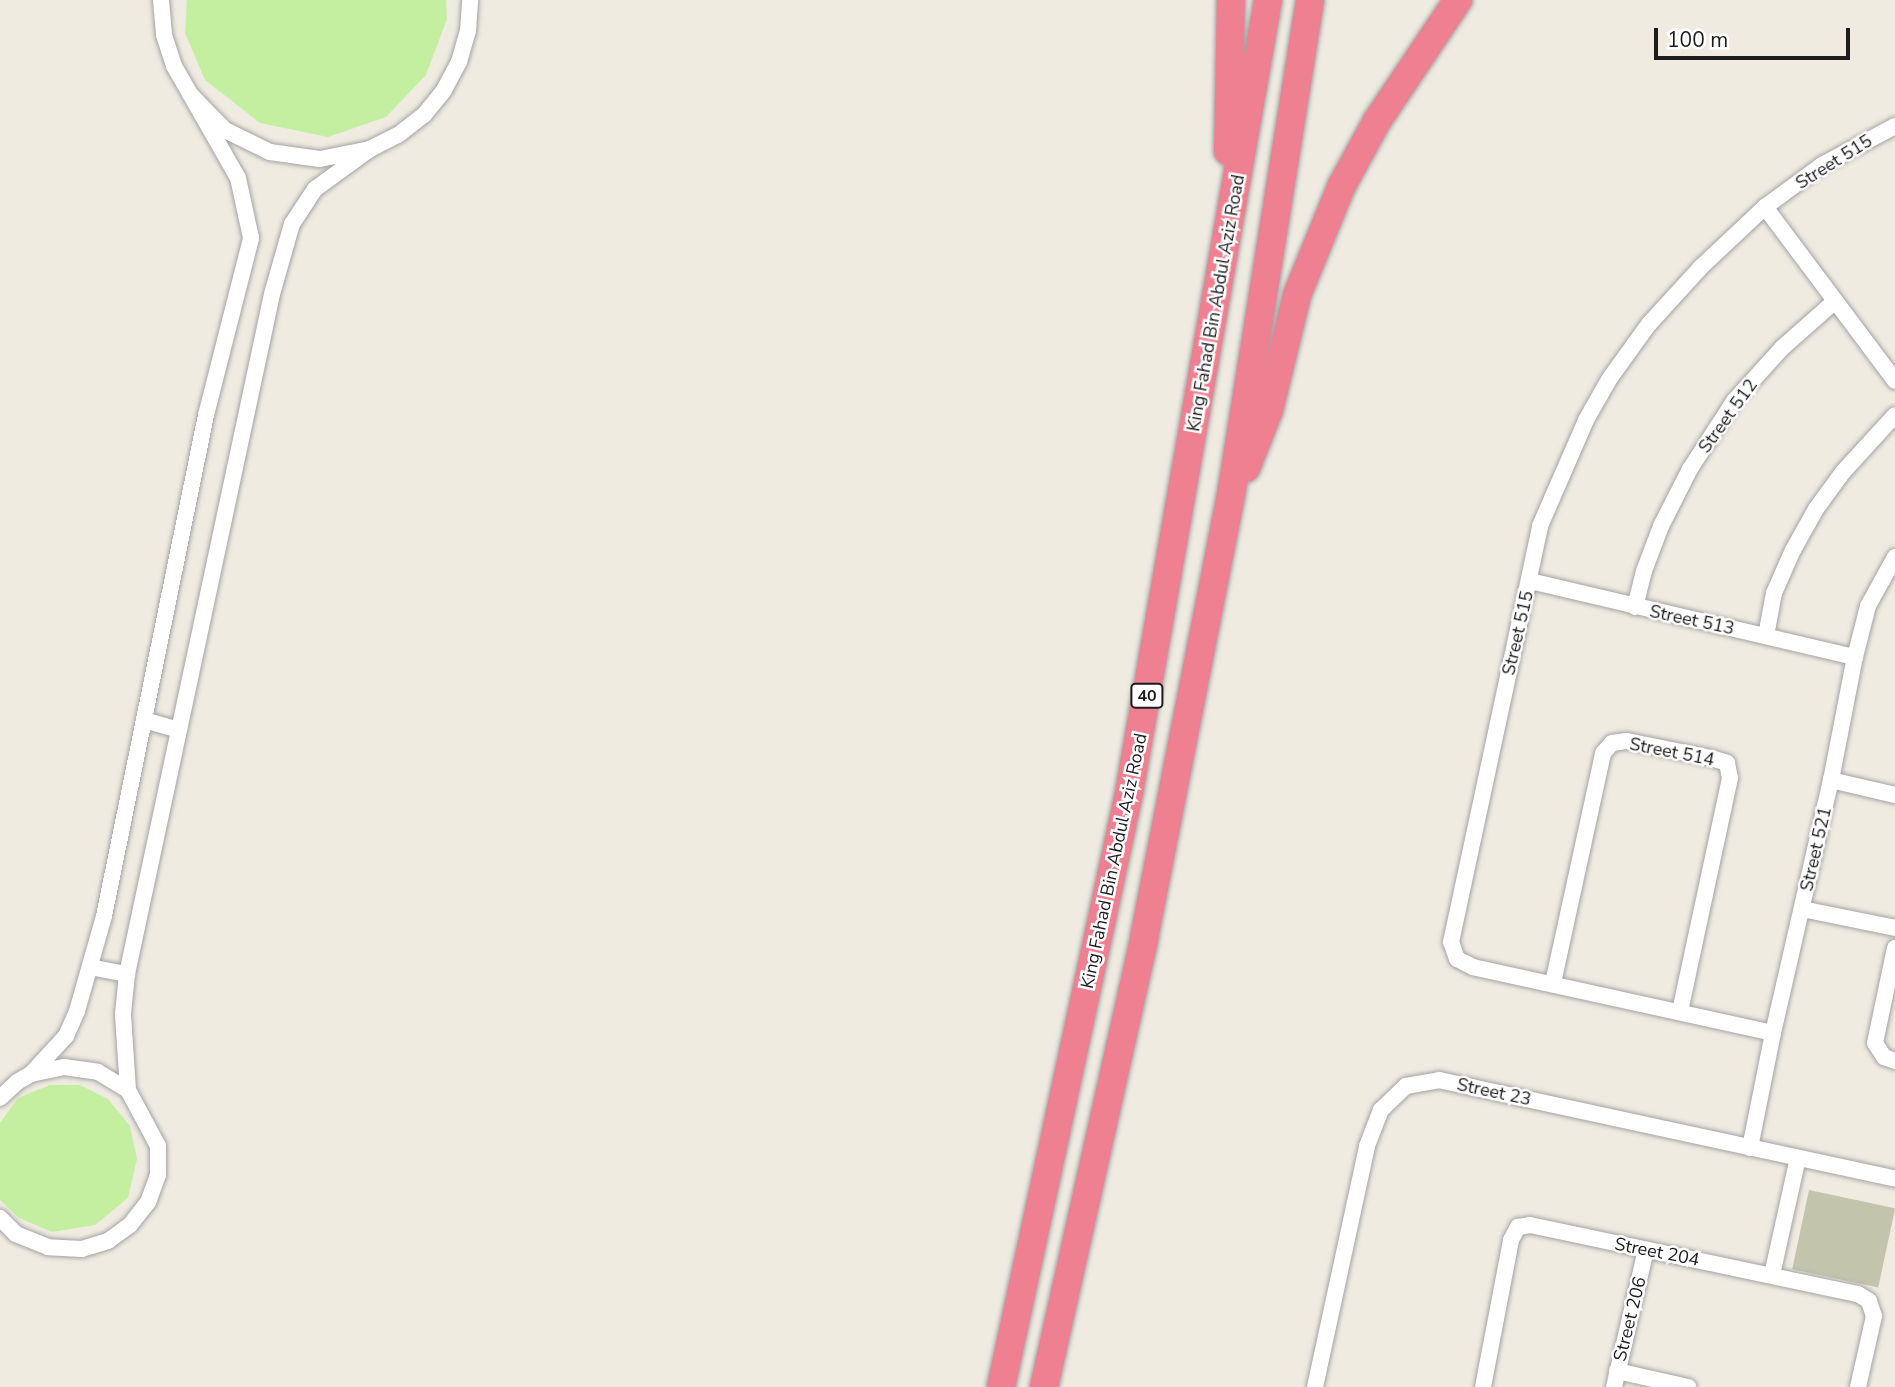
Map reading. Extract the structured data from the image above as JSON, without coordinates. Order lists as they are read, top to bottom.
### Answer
{
  "streets": {
    "highway": ["King Fahad Bin Abdul Aziz Road", "40"],
    "street": [
      "Street 515",
      "Street 512",
      "Street 513",
      "Street 514",
      "Street 521",
      "Street 23",
      "Street 204",
      "Street 206"
    ]
  },
  "crossings": [
    ["Street 515", "Street 513"],
    ["Street 515", "Street 514"],
    ["Street 515", "Street 521"],
    ["Street 512", "Street 513"],
    ["Street 513", "Street 521"],
    ["Street 521", "Street 23"],
    ["Street 204", "Street 206"]
  ],
  "scale_bar": "100 m"
}
